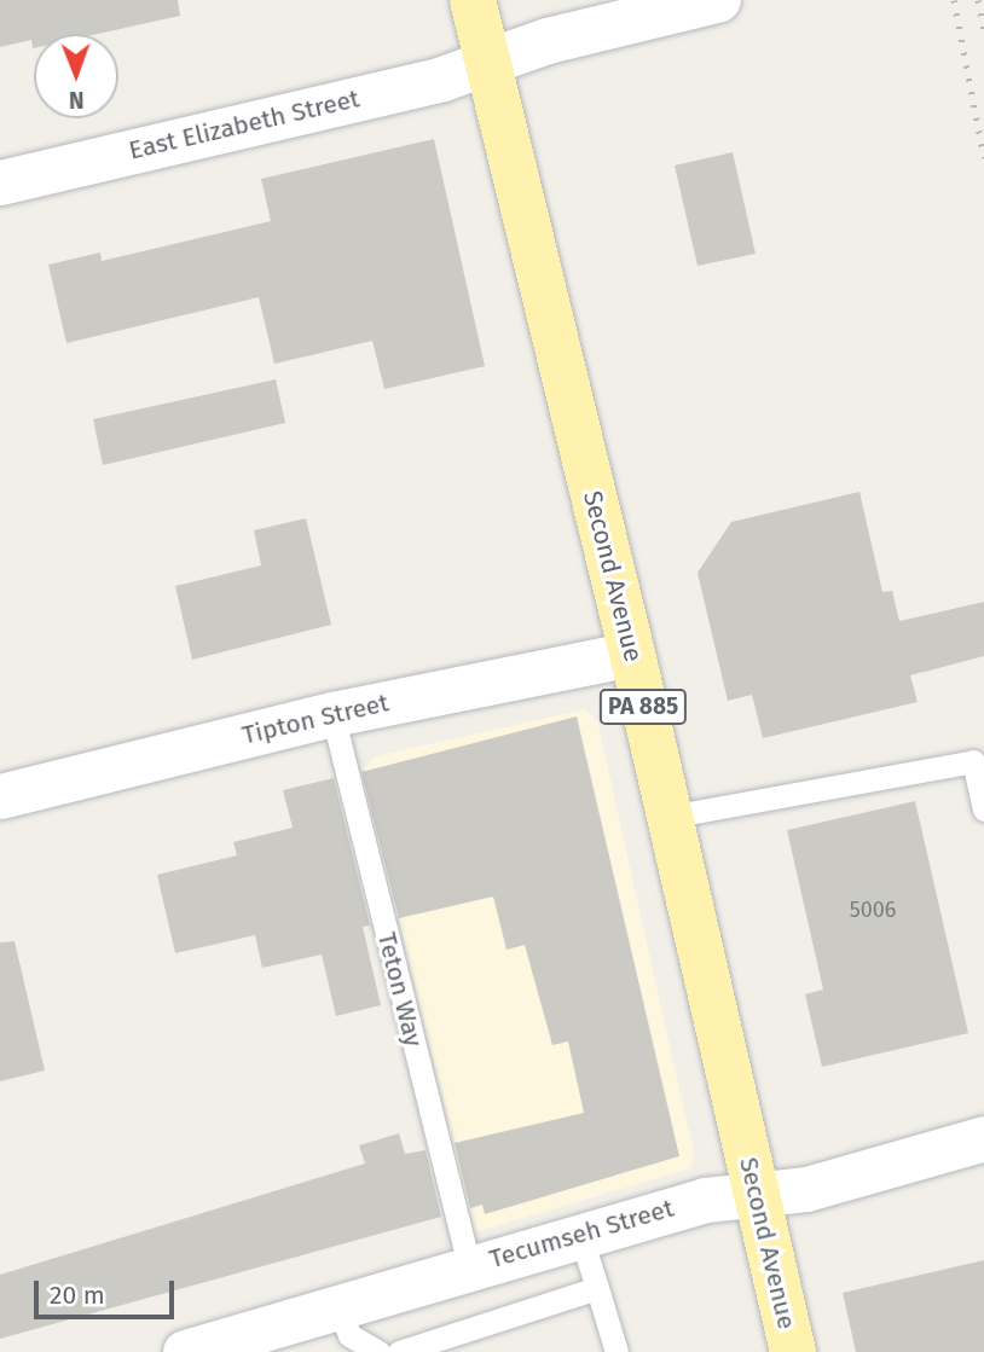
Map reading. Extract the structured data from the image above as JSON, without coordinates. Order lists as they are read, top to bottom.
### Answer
{
  "streets": {
    "main road": ["Second Avenue", "PA 885"],
    "street": ["East Elizabeth Street", "Tipton Street", "Tecumseh Street"],
    "lane": ["Teton Way"]
  },
  "crossings": [
    ["East Elizabeth Street", "Second Avenue"],
    ["Second Avenue", "Tipton Street"],
    ["Second Avenue", "Tecumseh Street"],
    ["Tipton Street", "Teton Way"],
    ["Teton Way", "Tecumseh Street"]
  ],
  "house_numbers": ["5006"],
  "scale_bar": "20 m",
  "north": "bottom"
}
